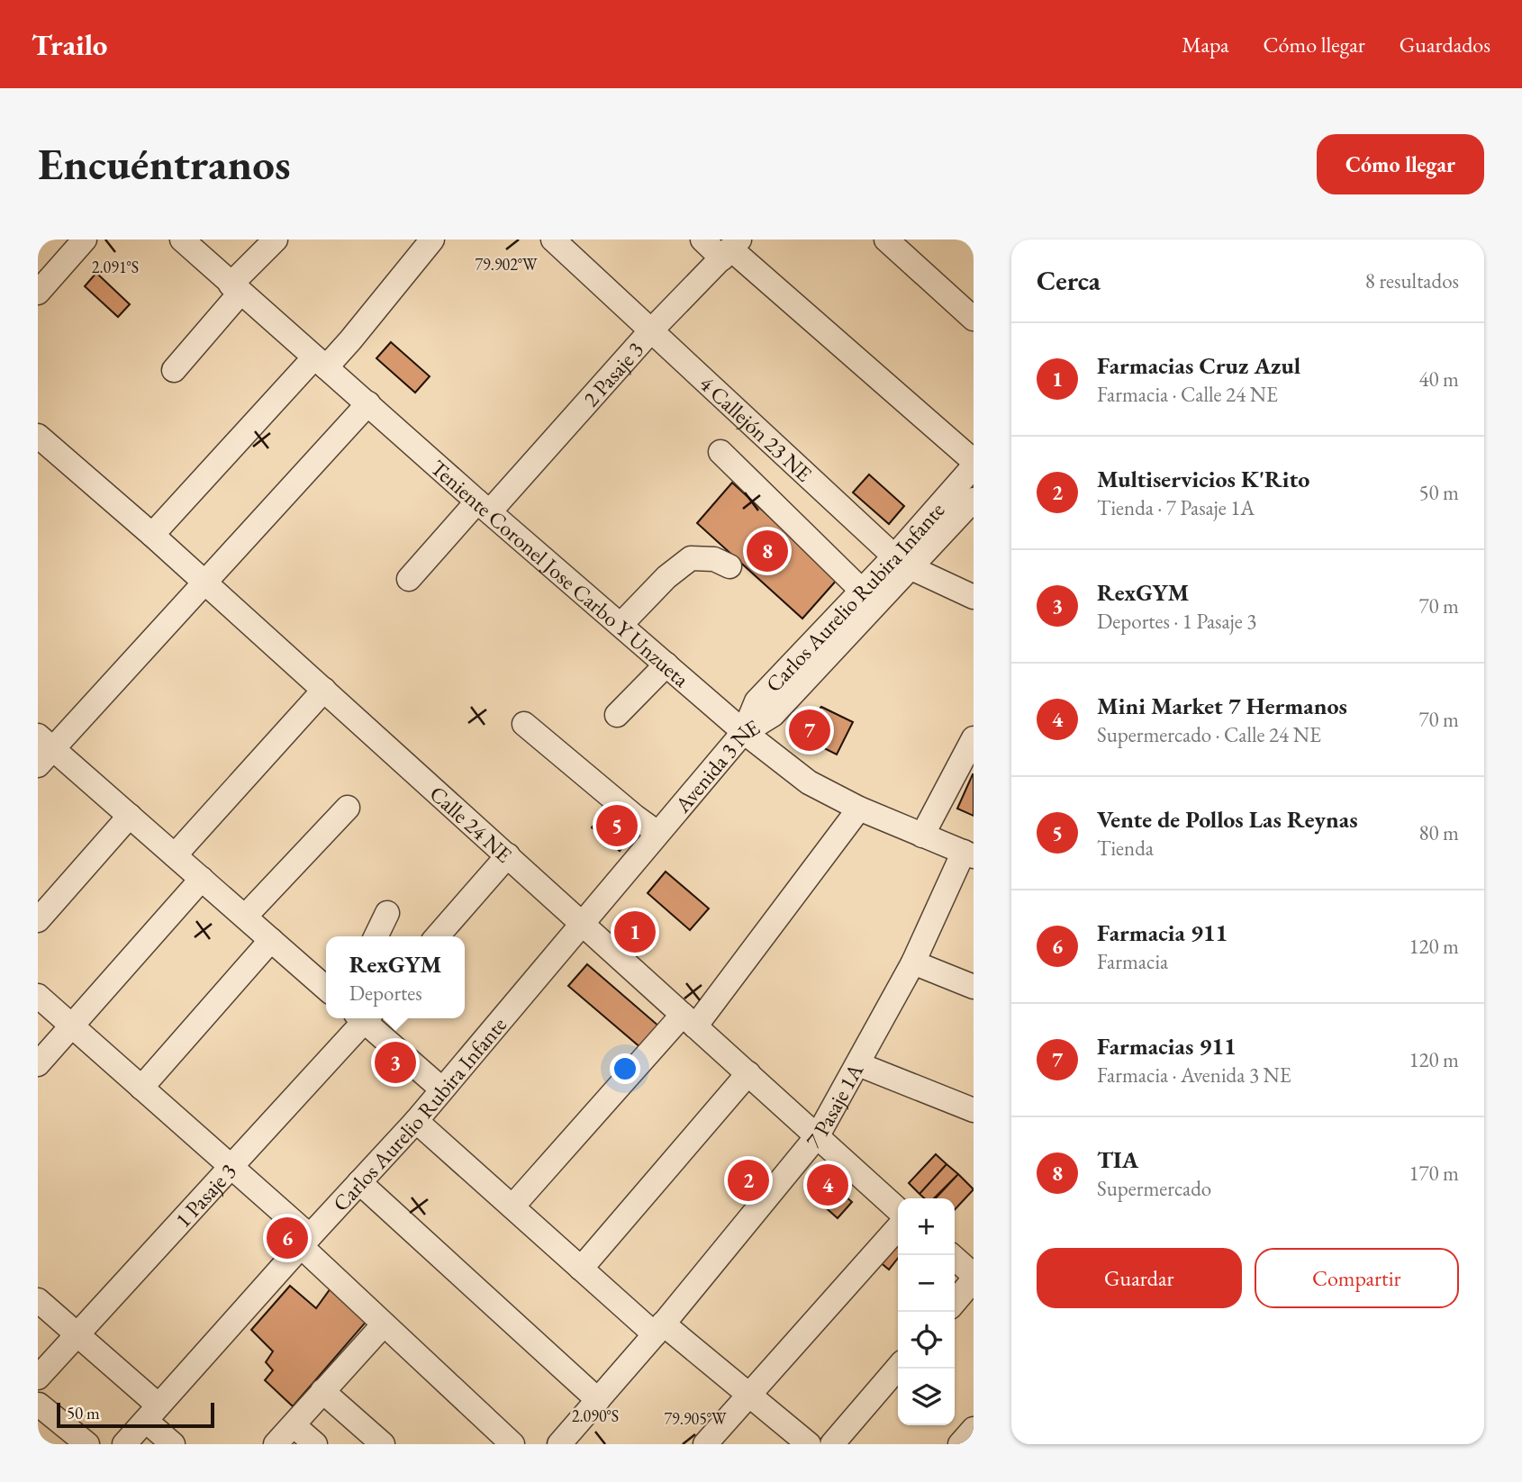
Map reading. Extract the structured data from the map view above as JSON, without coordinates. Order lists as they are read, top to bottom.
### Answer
{
  "streets": {
    "street": [
      "2 Pasaje 3",
      "4 Callejón 23 NE",
      "Teniente Coronel Jose Carbo Y Unzueta",
      "Carlos Aurelio Rubira Infante",
      "Avenida 3 NE",
      "Calle 24 NE",
      "7 Pasaje 1A",
      "1 Pasaje 3"
    ]
  },
  "crossings": [
    ["2 Pasaje 3", "4 Callejón 23 NE"],
    ["2 Pasaje 3", "Teniente Coronel Jose Carbo Y Unzueta"],
    ["4 Callejón 23 NE", "Carlos Aurelio Rubira Infante"],
    ["4 Callejón 23 NE", "Avenida 3 NE"],
    ["Teniente Coronel Jose Carbo Y Unzueta", "Carlos Aurelio Rubira Infante"],
    ["Teniente Coronel Jose Carbo Y Unzueta", "Avenida 3 NE"],
    ["Teniente Coronel Jose Carbo Y Unzueta", "7 Pasaje 1A"],
    ["Carlos Aurelio Rubira Infante", "Avenida 3 NE"],
    ["Carlos Aurelio Rubira Infante", "Calle 24 NE"],
    ["Calle 24 NE", "7 Pasaje 1A"]
  ],
  "scale_bar": "50 m",
  "page": {
    "header": "Trailo",
    "nav": ["Mapa", "Cómo llegar", "Guardados"],
    "buttons": [
      "Cómo llegar",
      ["Guardar", "Compartir"]
    ],
    "title": "Encuéntranos",
    "heading": ["Cerca", "8 resultados"],
    "list": [
      {
        "mark": "1",
        "name": "Farmacias Cruz Azul",
        "note": "Farmacia · Calle 24 NE",
        "value": "40 m"
      },
      {
        "mark": "2",
        "name": "Multiservicios K'Rito",
        "note": "Tienda · 7 Pasaje 1A",
        "value": "50 m"
      },
      {
        "mark": "3",
        "name": "RexGYM",
        "note": "Deportes · 1 Pasaje 3",
        "value": "70 m"
      },
      {
        "mark": "4",
        "name": "Mini Market 7 Hermanos",
        "note": "Supermercado · Calle 24 NE",
        "value": "70 m"
      },
      {
        "mark": "5",
        "name": "Vente de Pollos Las Reynas",
        "note": "Tienda",
        "value": "80 m"
      },
      {
        "mark": "6",
        "name": "Farmacia 911",
        "note": "Farmacia",
        "value": "120 m"
      },
      {
        "mark": "7",
        "name": "Farmacias 911",
        "note": "Farmacia · Avenida 3 NE",
        "value": "120 m"
      },
      {
        "mark": "8",
        "name": "TIA",
        "note": "Supermercado",
        "value": "170 m"
      }
    ],
    "pins": [
      "8",
      "7",
      "5",
      "1",
      "3",
      "2",
      "4",
      "6"
    ],
    "popup": ["RexGYM", "Deportes"],
    "map_buttons": ["+", "−"],
    "scale": "50 m"
  },
  "coordinates": [
    "79.902°W",
    "2.091°S",
    "2.090°S",
    "79.905°W"
  ]
}
